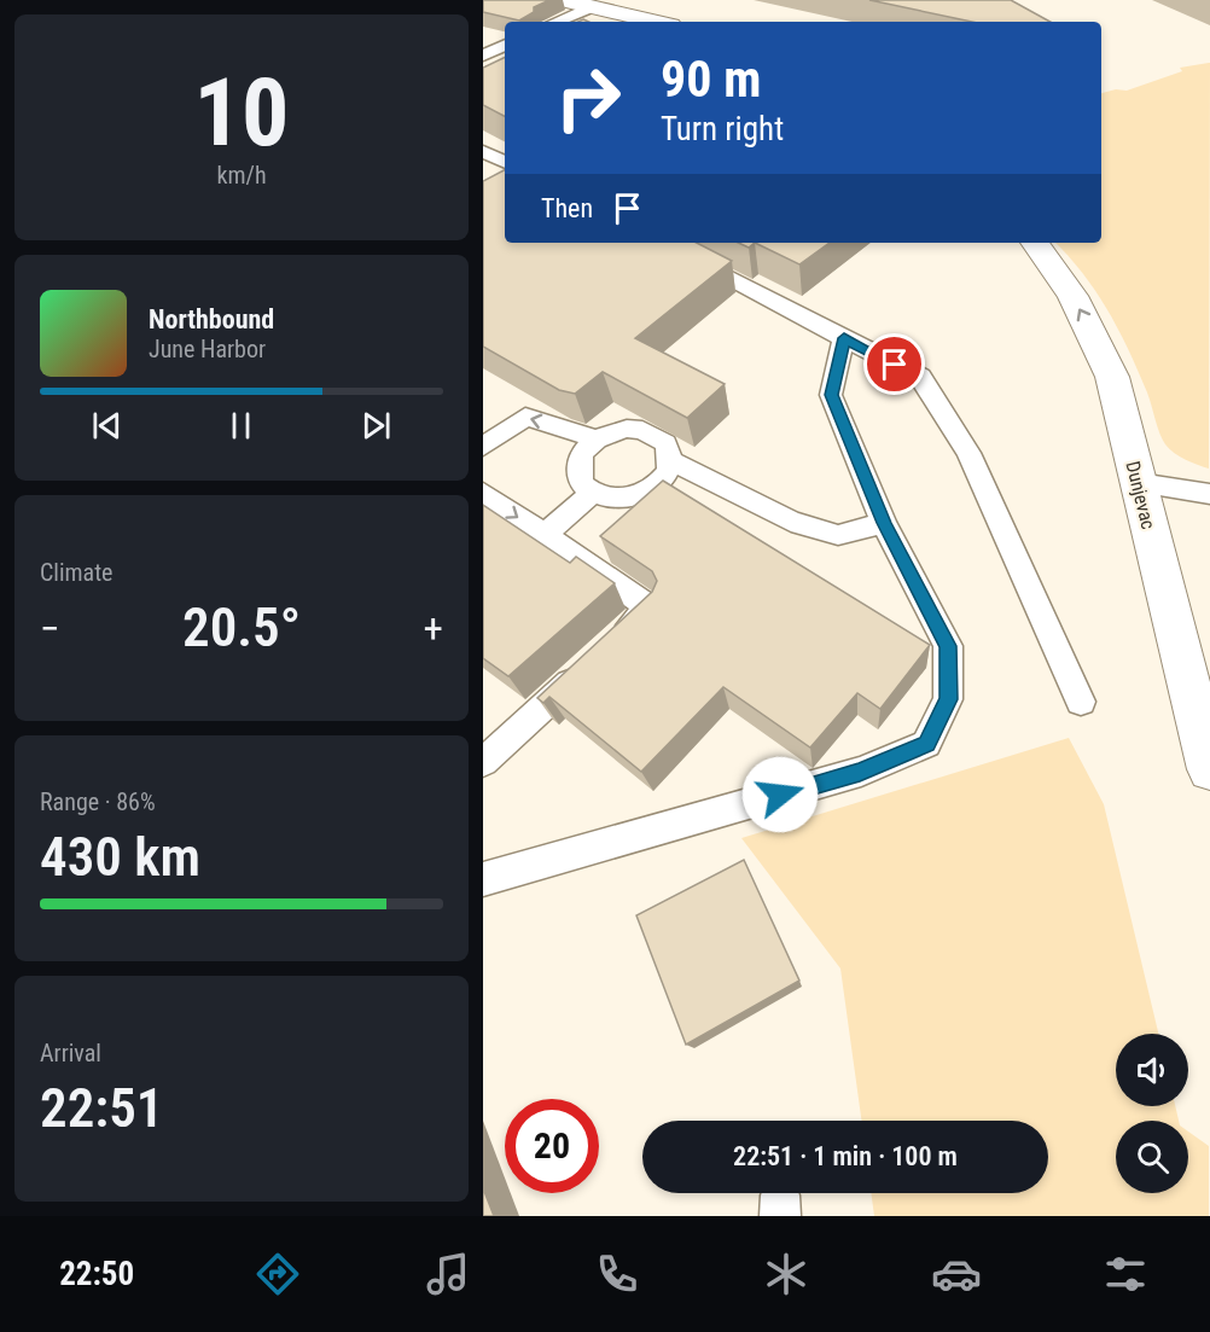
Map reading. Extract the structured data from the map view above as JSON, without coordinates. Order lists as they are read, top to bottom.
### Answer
{
  "streets": {
    "street": ["Dunjevac"]
  },
  "one_way": ["Dunjevac"],
  "page": {
    "tile": [
      ["10", "km/h"],
      "Climate",
      ["Range · 86%", "430 km"],
      ["Arrival", "22:51"]
    ],
    "turn": ["90 m", "Turn right"],
    "then": "Then",
    "song": ["Northbound", "June Harbor"],
    "heat": ["−", "20.5°", "+"],
    "limit": "20",
    "trip": "22:51 · 1 min · 100 m",
    "tabs": "22:50"
  }
}
